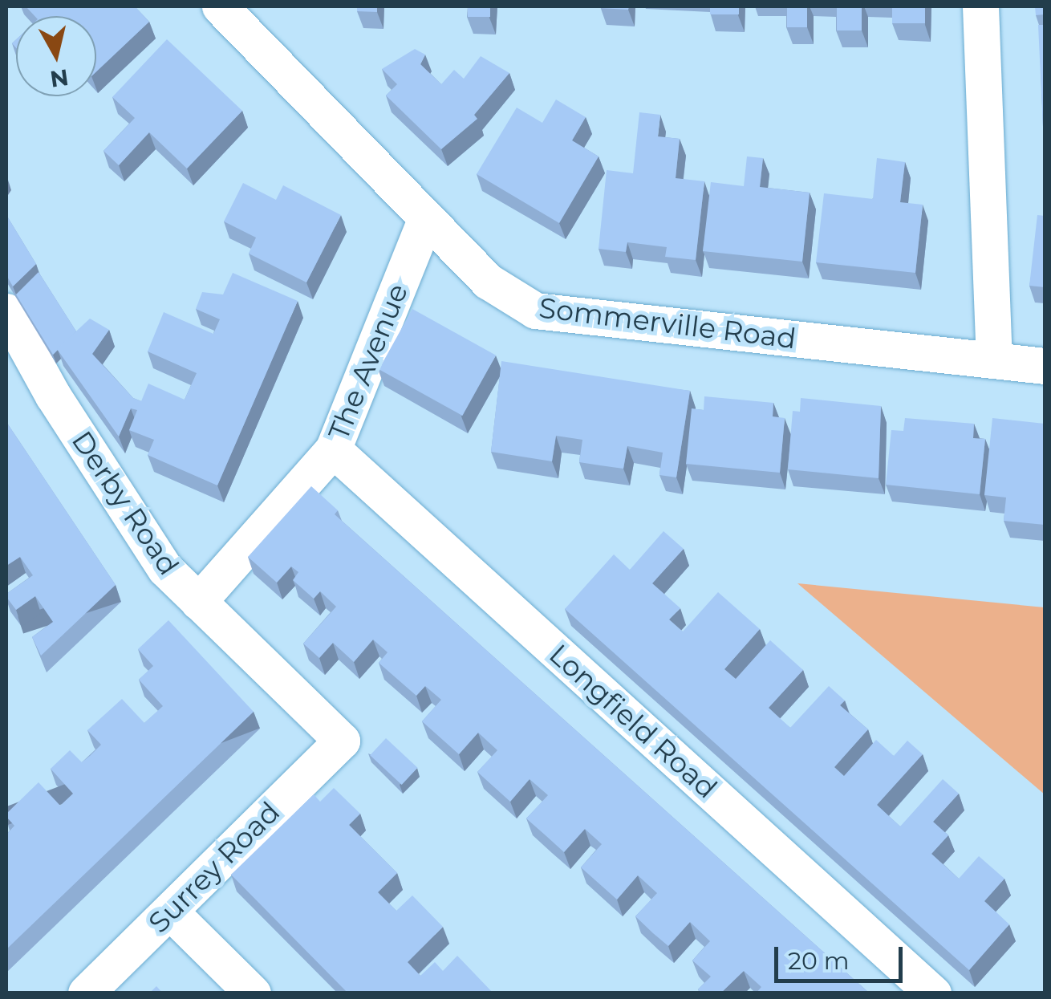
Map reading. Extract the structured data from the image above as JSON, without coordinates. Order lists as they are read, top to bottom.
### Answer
{
  "streets": {
    "street": [
      "Sommerville Road",
      "The Avenue",
      "Derby Road",
      "Longfield Road",
      "Surrey Road"
    ]
  },
  "crossings": [
    ["Sommerville Road", "The Avenue"],
    ["The Avenue", "Derby Road"],
    ["The Avenue", "Longfield Road"],
    ["Derby Road", "Surrey Road"]
  ],
  "scale_bar": "20 m",
  "north": "bottom"
}
